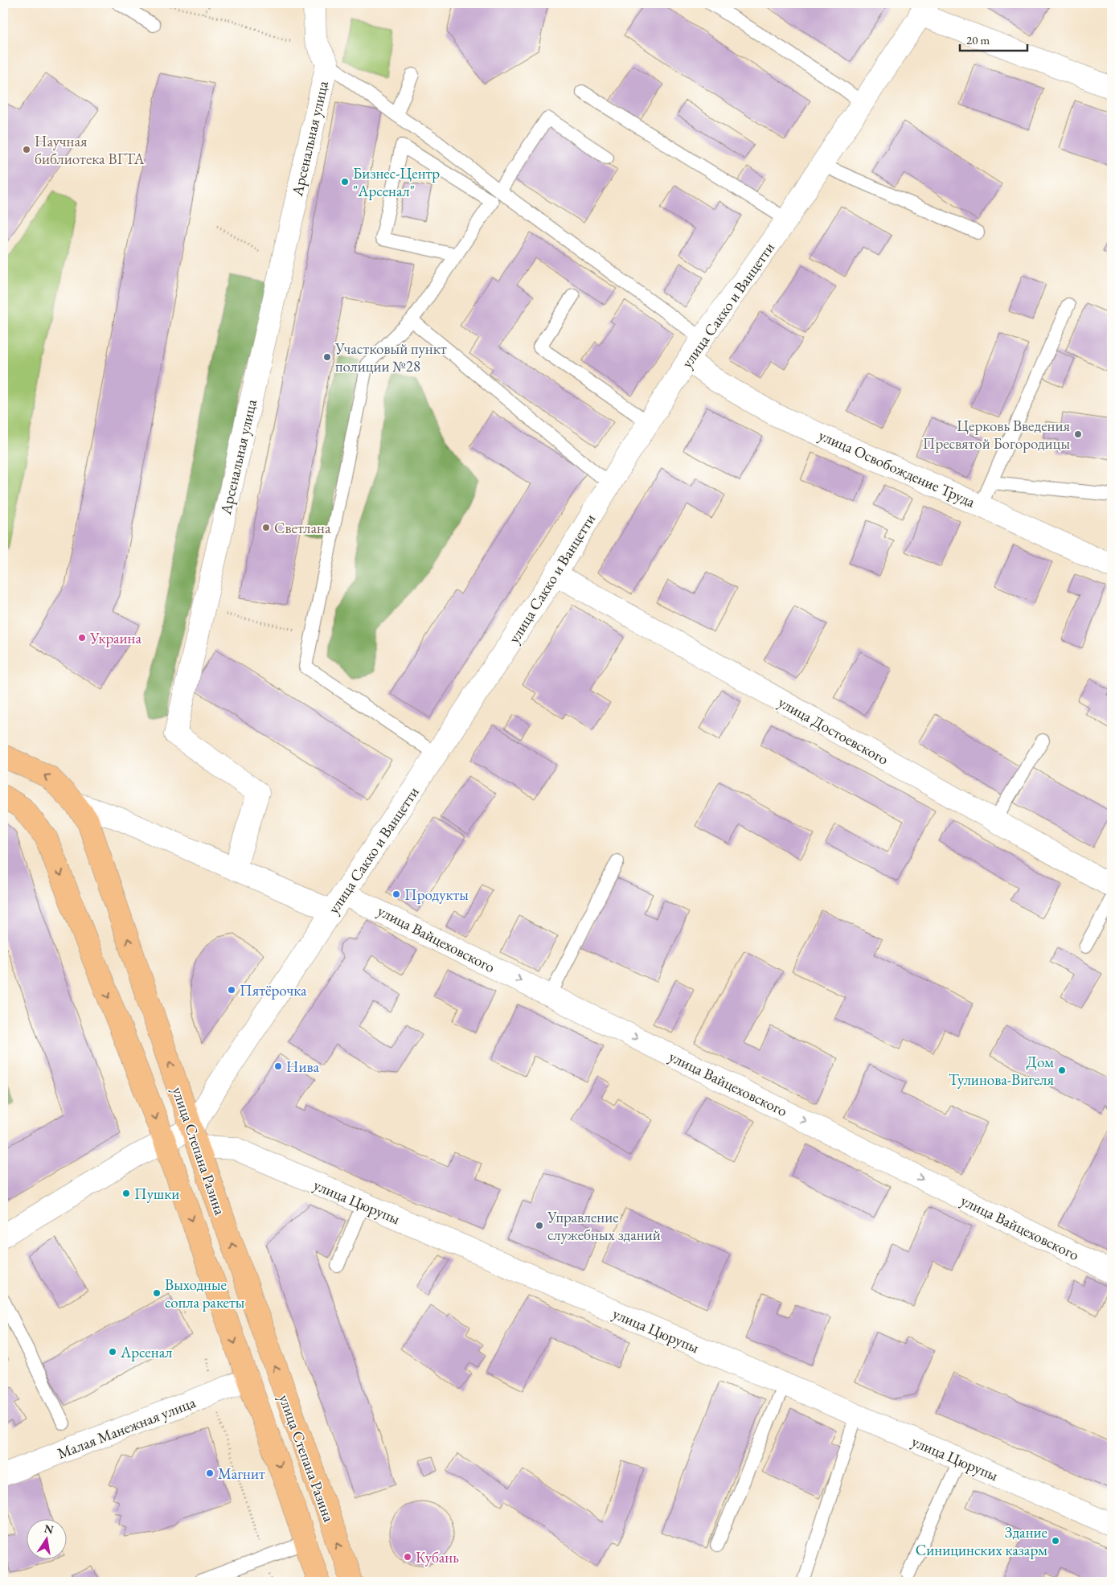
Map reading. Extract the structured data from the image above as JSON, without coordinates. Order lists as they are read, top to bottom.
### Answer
{
  "streets": {
    "main road": ["улица Степана Разина"],
    "street": [
      "Арсенальная улица",
      "улица Сакко и Ванцетти",
      "улица Освобождение Труда",
      "улица Достоевского",
      "улица Вайцеховского",
      "улица Цюрупы",
      "Малая Манежная улица"
    ]
  },
  "crossings": [
    ["Арсенальная улица", "улица Вайцеховского"],
    ["улица Сакко и Ванцетти", "улица Освобождение Труда"],
    ["улица Сакко и Ванцетти", "улица Достоевского"],
    ["улица Сакко и Ванцетти", "улица Вайцеховского"],
    ["улица Сакко и Ванцетти", "улица Степана Разина"],
    ["улица Сакко и Ванцетти", "улица Цюрупы"],
    ["улица Вайцеховского", "улица Степана Разина"],
    ["улица Степана Разина", "улица Цюрупы"],
    ["улица Степана Разина", "Малая Манежная улица"]
  ],
  "one_way": ["улица Вайцеховского"],
  "places": [
    "Научная библиотека ВГТА",
    "Бизнес-Центр \"Арсенал\"",
    "Участковый пункт полиции №28",
    "Церковь Введения Пресвятой Богородицы",
    "Светлана",
    "Украина",
    "Продукты",
    "Пятёрочка",
    "Нива",
    "Дом Тулинова-Вигеля",
    "Пушки",
    "Управление служебных зданий",
    "Выходные сопла ракеты",
    "Арсенал",
    "Магнит",
    "Здание Синицинских казарм",
    "Кубань"
  ],
  "scale_bar": "20 m",
  "north": "top"
}
